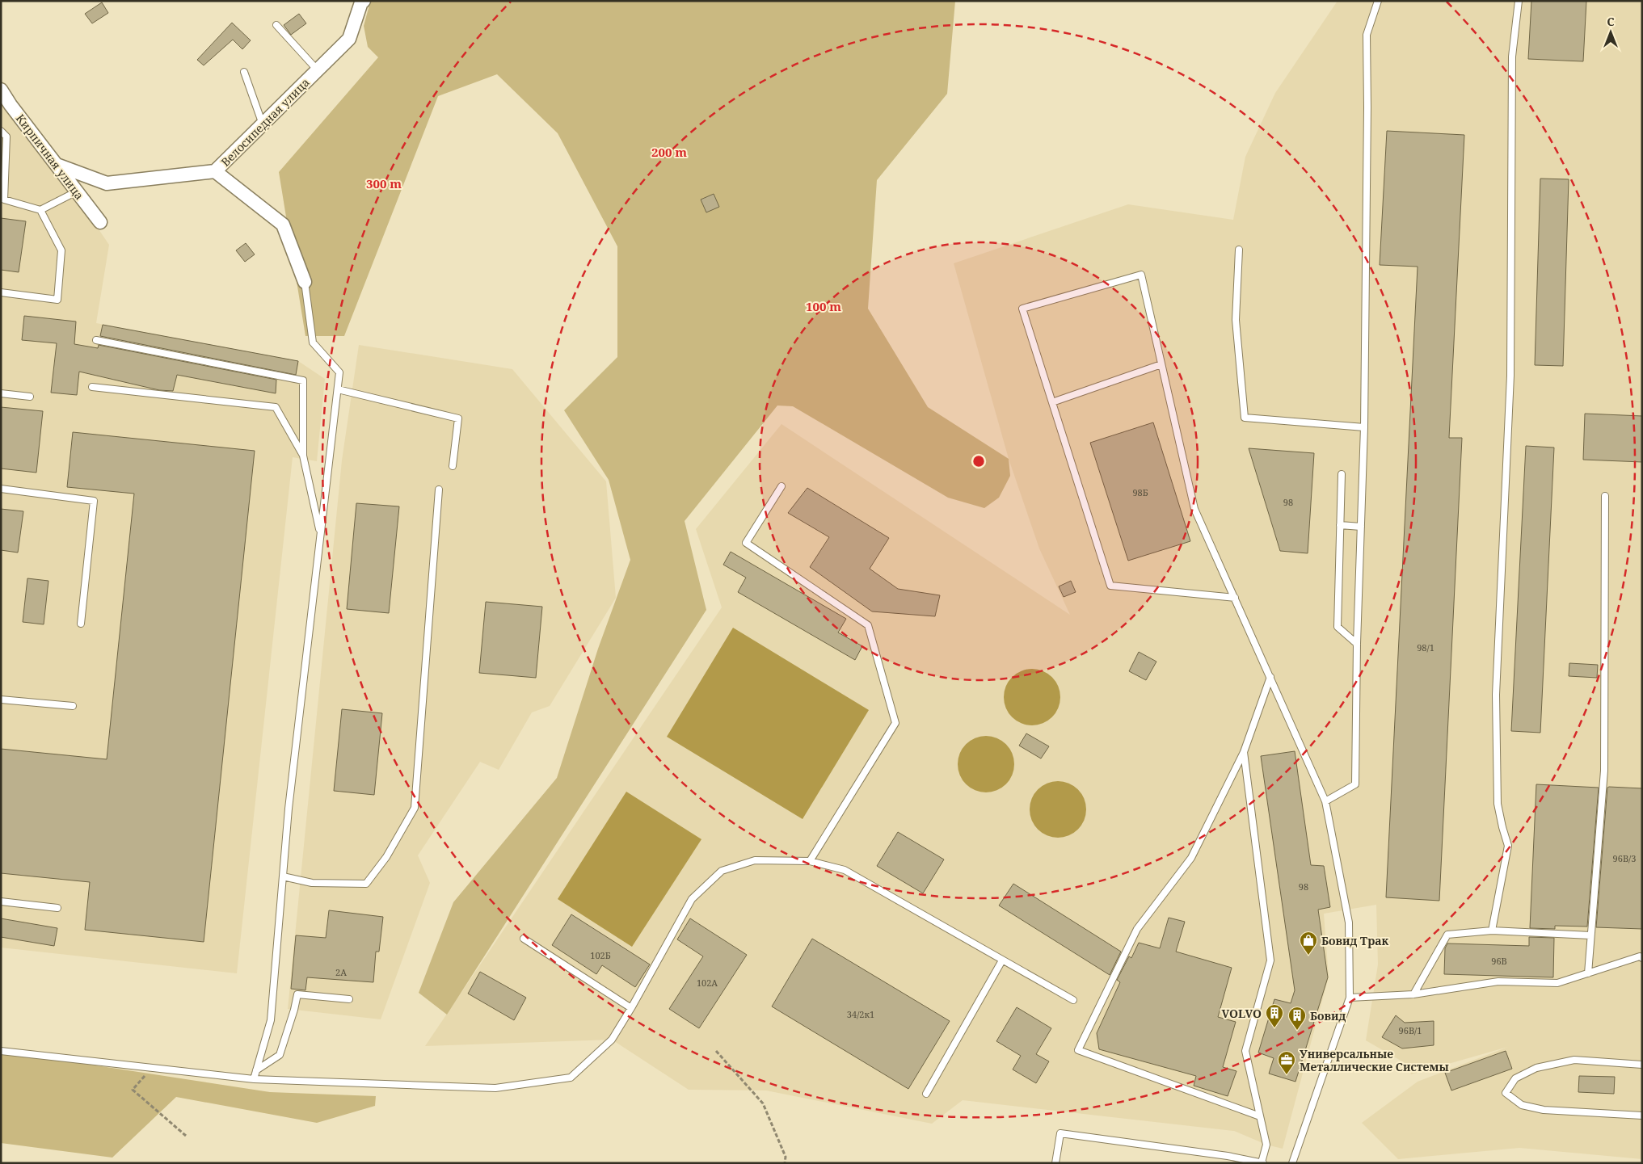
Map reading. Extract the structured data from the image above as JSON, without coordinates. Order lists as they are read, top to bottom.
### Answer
{
  "streets": {
    "street": ["Велосипедная улица", "Кирпичная улица"]
  },
  "crossings": [
    ["Велосипедная улица", "Кирпичная улица"]
  ],
  "places": {
    "shop": ["Бовид Трак"],
    "building": ["VOLVO", "Бовид"],
    "office": ["Универсальные Металлические Системы"]
  },
  "house_numbers": [
    "98Б",
    "98",
    "98/1",
    "96В/3",
    "98",
    "102Б",
    "96В",
    "2А",
    "102А",
    "34/2к1",
    "96В/1"
  ],
  "north": "top",
  "rings": ["200 m", "300 m", "100 m"]
}
